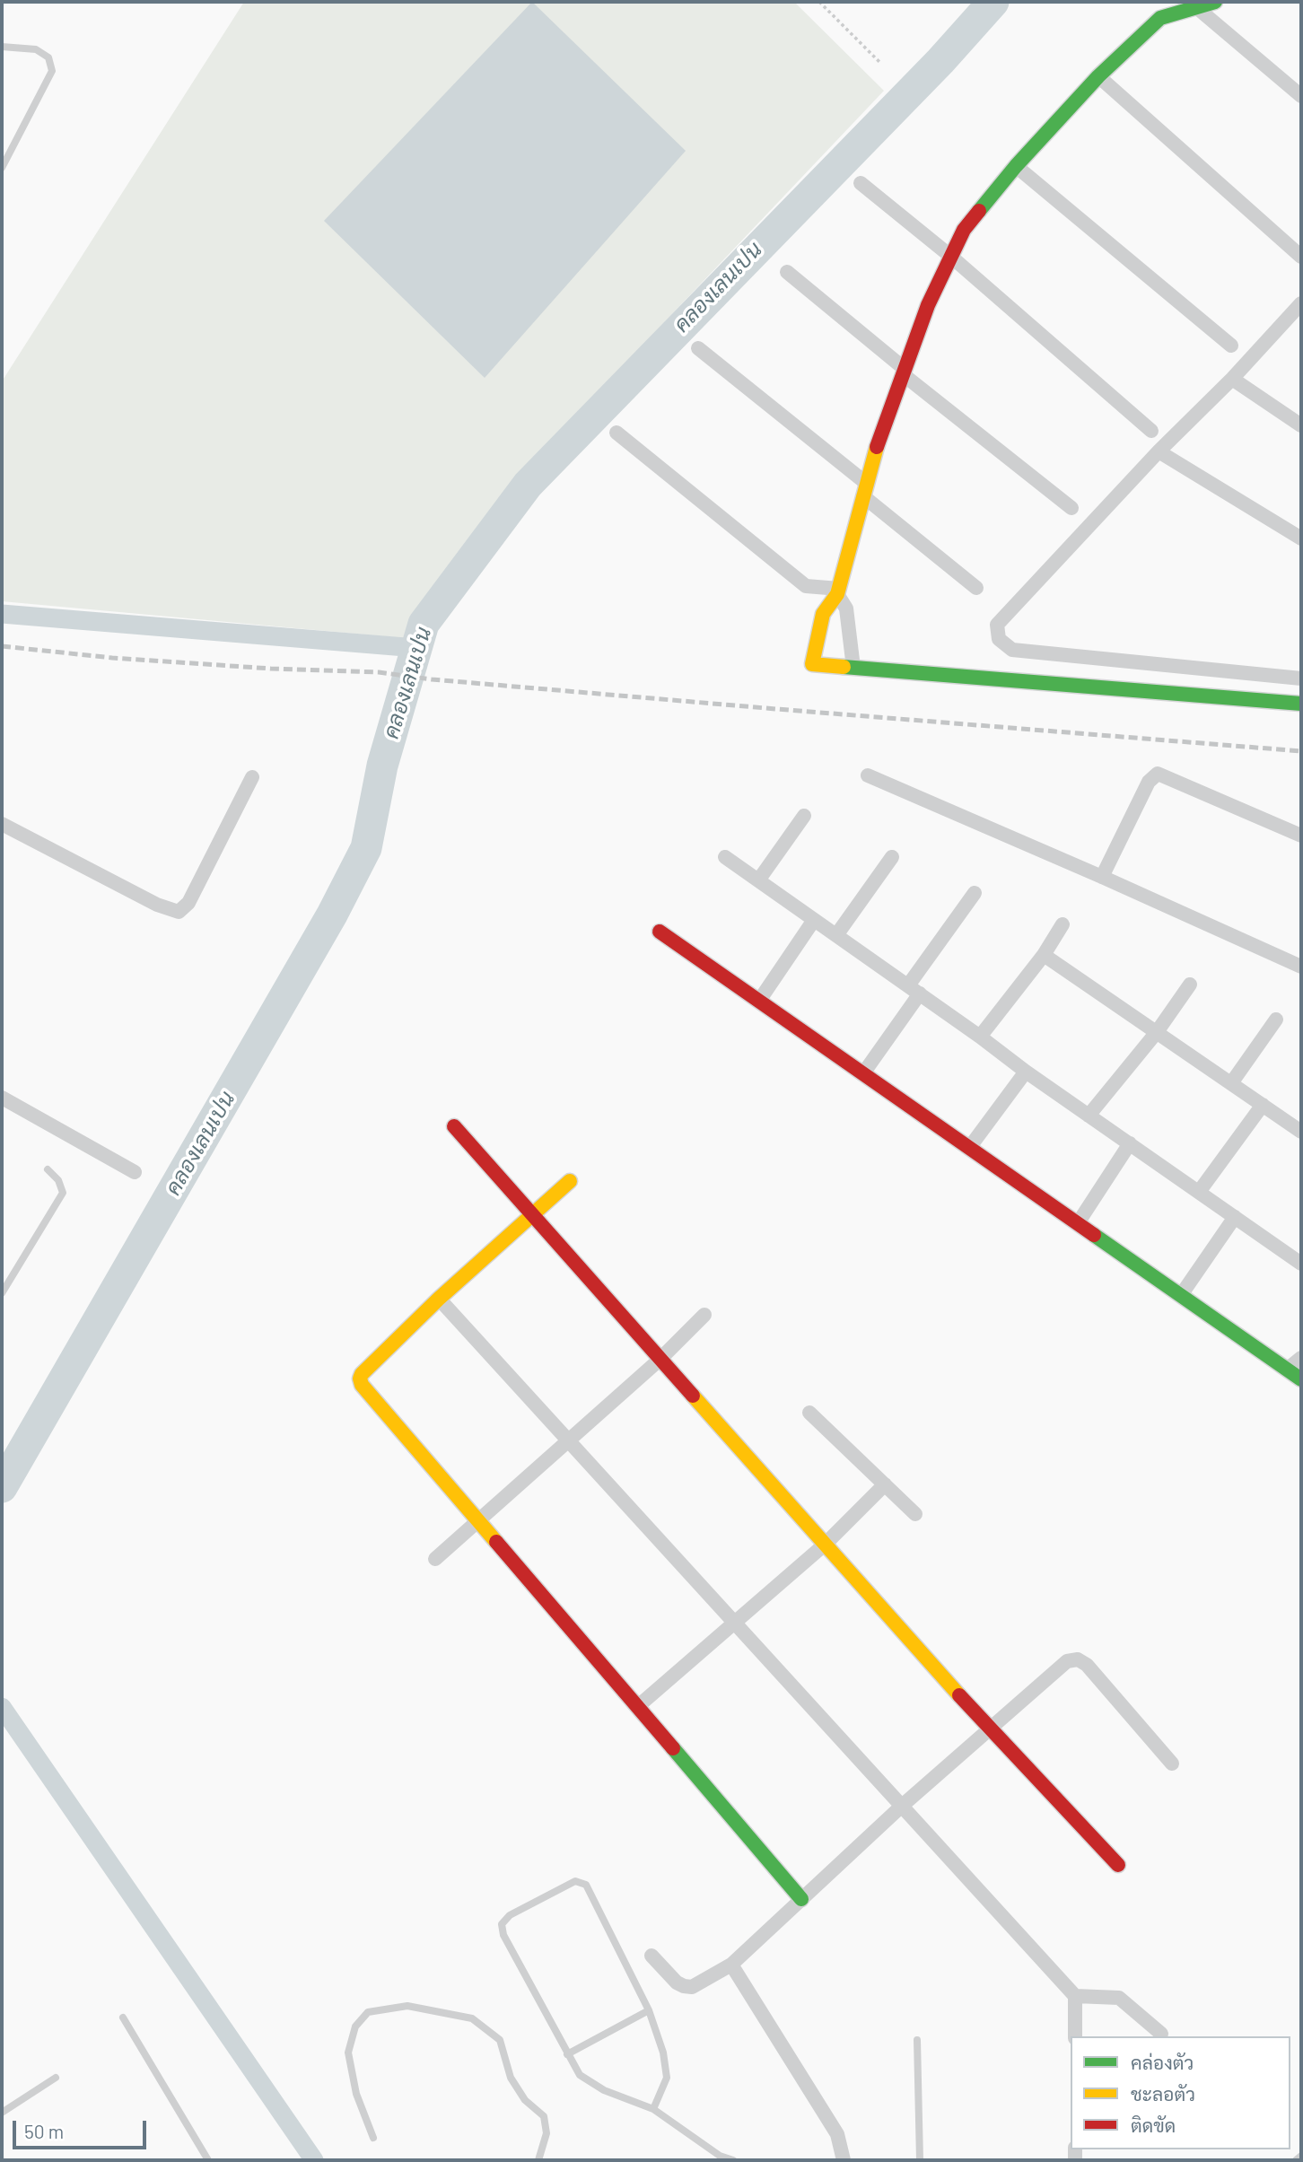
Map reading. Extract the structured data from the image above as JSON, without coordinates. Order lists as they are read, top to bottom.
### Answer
{
  "water": ["คลองเลนเปน"],
  "legend": ["คล่องตัว", "ชะลอตัว", "ติดขัด"],
  "scale_bar": "50 m"
}
